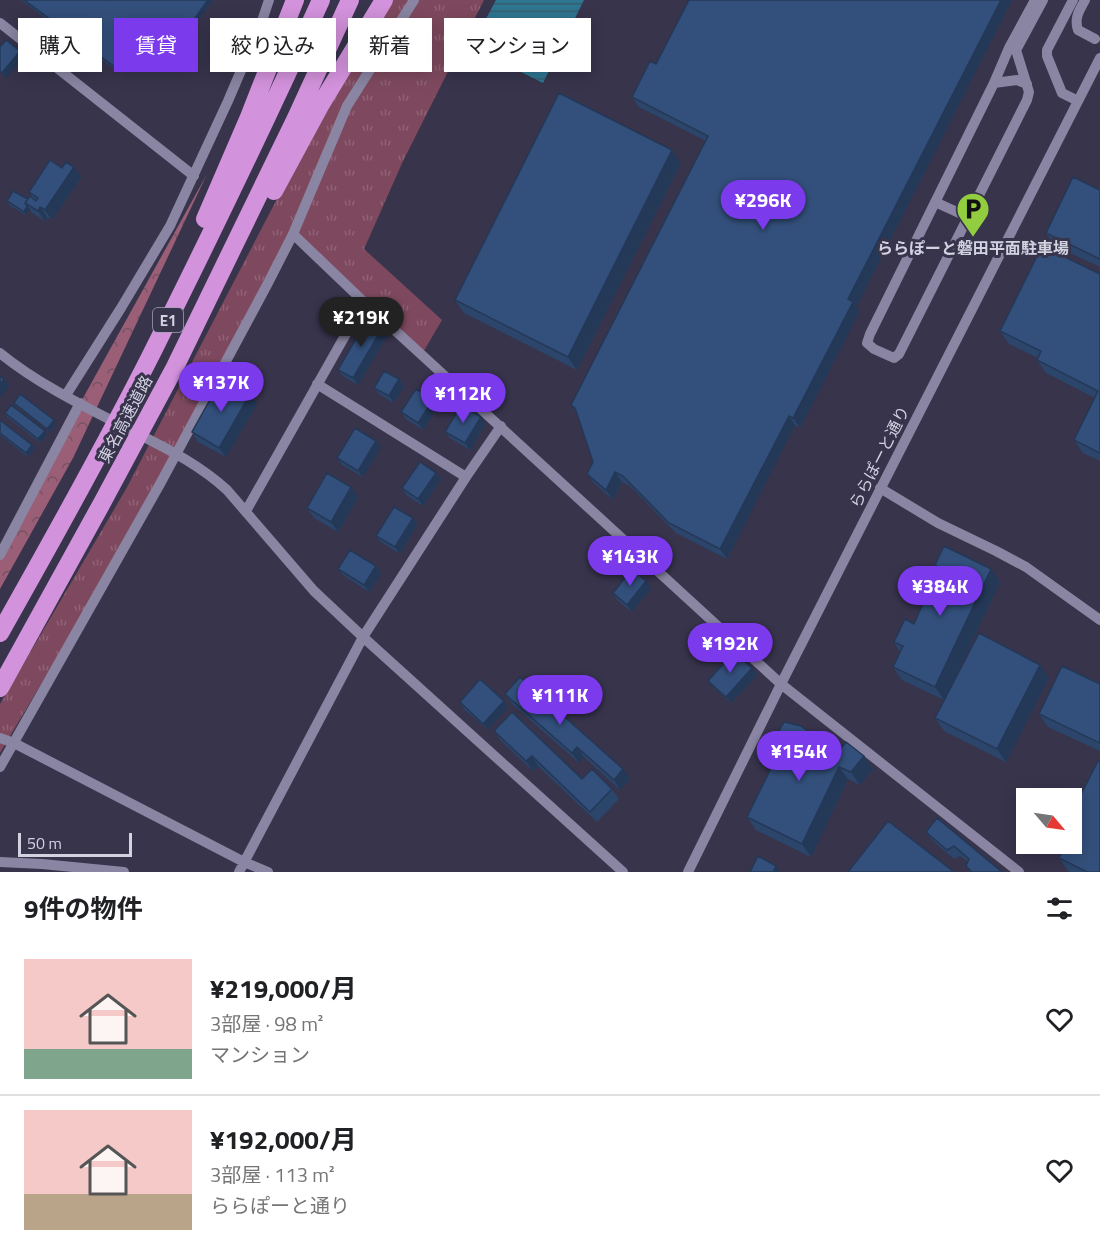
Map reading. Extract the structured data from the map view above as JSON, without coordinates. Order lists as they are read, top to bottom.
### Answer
{
  "streets": {
    "highway": ["E1", "東名高速道路"],
    "street": ["ららぽーと通り"]
  },
  "places": {
    "parking": ["ららぽーと磐田平面駐車場"]
  },
  "scale_bar": "50 m",
  "north": "bottom right",
  "page": {
    "chip": [
      "購入",
      "賃貸",
      "絞り込み",
      "新着",
      "マンション"
    ],
    "price": [
      "¥296K",
      "¥219K",
      "¥137K",
      "¥112K",
      "¥143K",
      "¥384K",
      "¥192K",
      "¥111K",
      "¥154K"
    ],
    "scale": "50 m",
    "heading": "9件の物件",
    "list": [
      {
        "name": "¥219,000/月",
        "note": "3部屋 · 98 m² · マンション"
      },
      {
        "name": "¥192,000/月",
        "note": "3部屋 · 113 m² · ららぽーと通り"
      }
    ]
  }
}
